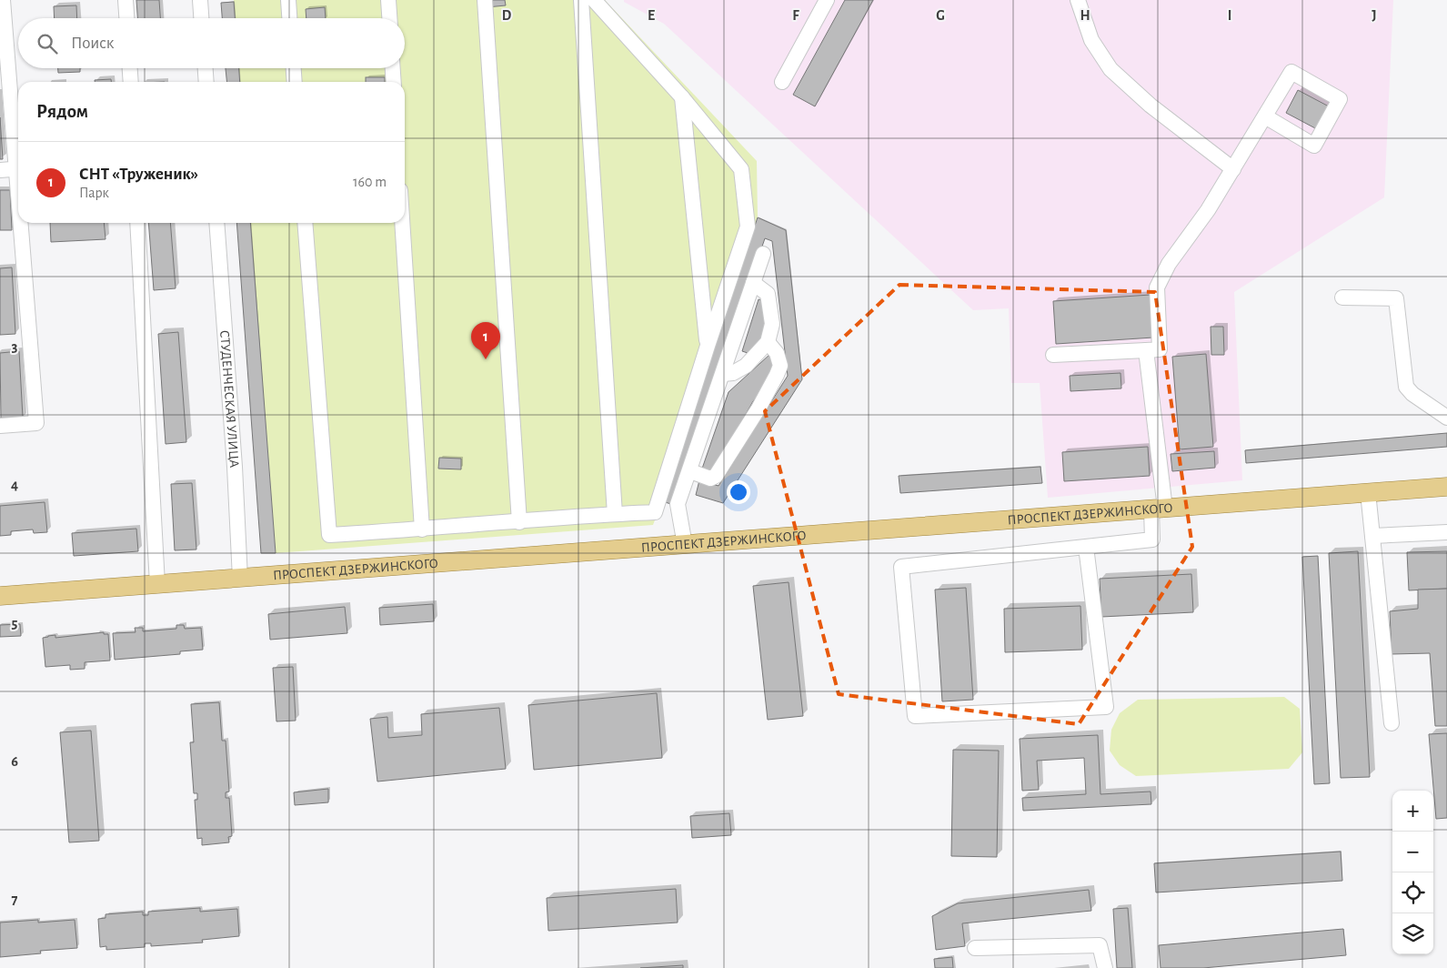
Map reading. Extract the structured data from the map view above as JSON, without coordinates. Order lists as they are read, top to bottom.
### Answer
{
  "streets": {
    "main road": ["ПРОСПЕКТ ДЗЕРЖИНСКОГО"],
    "street": ["СТУДЕНЧЕСКАЯ УЛИЦА"]
  },
  "crossings": [
    ["СТУДЕНЧЕСКАЯ УЛИЦА", "ПРОСПЕКТ ДЗЕРЖИНСКОГО"]
  ],
  "page": {
    "search": "Поиск",
    "heading": "Рядом",
    "list": [
      {
        "mark": "1",
        "name": "СНТ «Труженик»",
        "note": "Парк",
        "value": "160 m"
      }
    ],
    "pins": "1",
    "map_buttons": ["+", "−"]
  },
  "grid": {
    "columns": [
      "D",
      "E",
      "F",
      "G",
      "H",
      "I",
      "J"
    ],
    "rows": [
      "3",
      "4",
      "5",
      "6",
      "7"
    ]
  }
}
